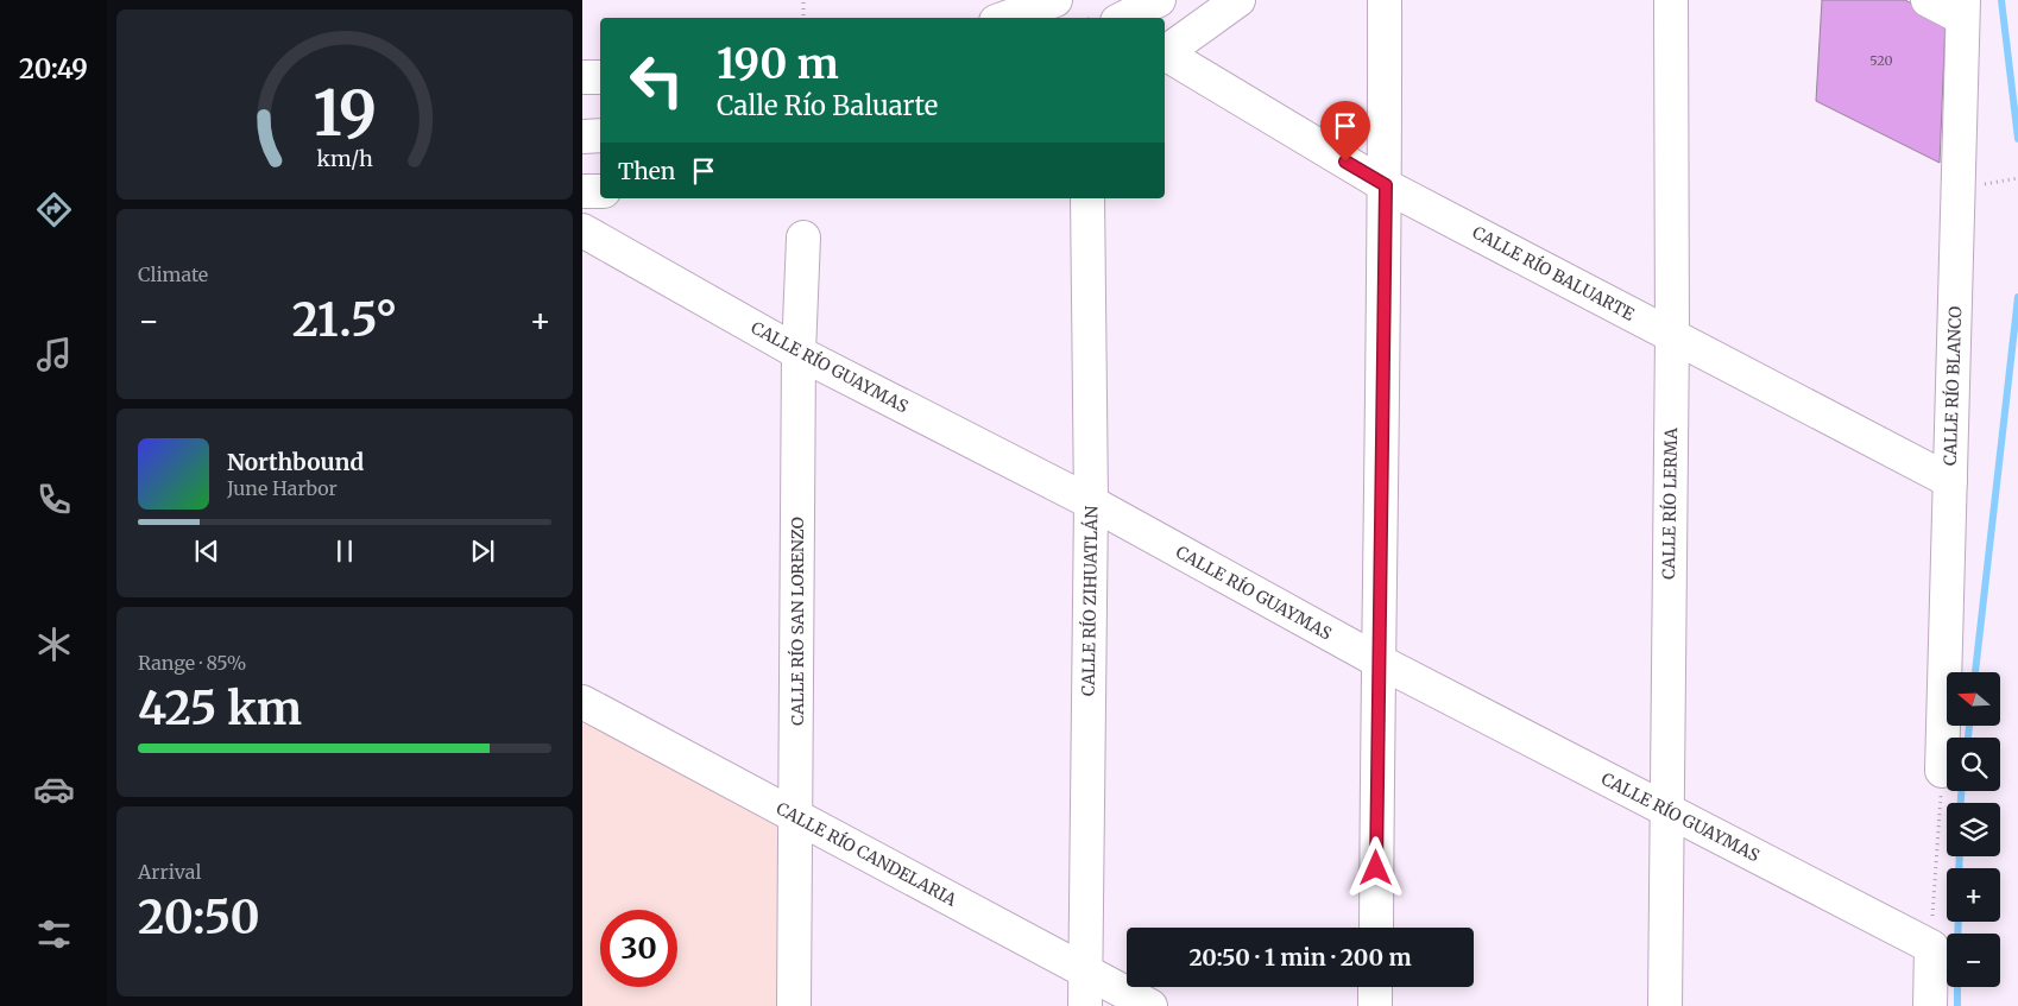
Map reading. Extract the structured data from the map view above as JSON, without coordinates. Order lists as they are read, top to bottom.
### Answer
{
  "streets": {
    "street": [
      "CALLE RÍO BALUARTE",
      "CALLE RÍO GUAYMAS",
      "CALLE RÍO BLANCO",
      "CALLE RÍO LERMA",
      "CALLE RÍO ZIHUATLÁN",
      "CALLE RÍO SAN LORENZO",
      "CALLE RÍO CANDELARIA"
    ]
  },
  "crossings": [
    ["CALLE RÍO BALUARTE", "CALLE RÍO BLANCO"],
    ["CALLE RÍO BALUARTE", "CALLE RÍO LERMA"],
    ["CALLE RÍO GUAYMAS", "CALLE RÍO LERMA"],
    ["CALLE RÍO GUAYMAS", "CALLE RÍO ZIHUATLÁN"],
    ["CALLE RÍO GUAYMAS", "CALLE RÍO SAN LORENZO"],
    ["CALLE RÍO ZIHUATLÁN", "CALLE RÍO CANDELARIA"],
    ["CALLE RÍO SAN LORENZO", "CALLE RÍO CANDELARIA"]
  ],
  "house_numbers": ["520"],
  "north": "left",
  "page": {
    "tabs": "20:49",
    "turn": ["190 m", "Calle Río Baluarte"],
    "then": "Then",
    "tile": [
      "Climate",
      ["Range · 85%", "425 km"],
      ["Arrival", "20:50"]
    ],
    "heat": ["−", "21.5°", "+"],
    "song": ["Northbound", "June Harbor"],
    "map_buttons": ["+", "−"],
    "limit": "30",
    "trip": "20:50 · 1 min · 200 m",
    "gauge": ["19", "km/h"]
  }
}
